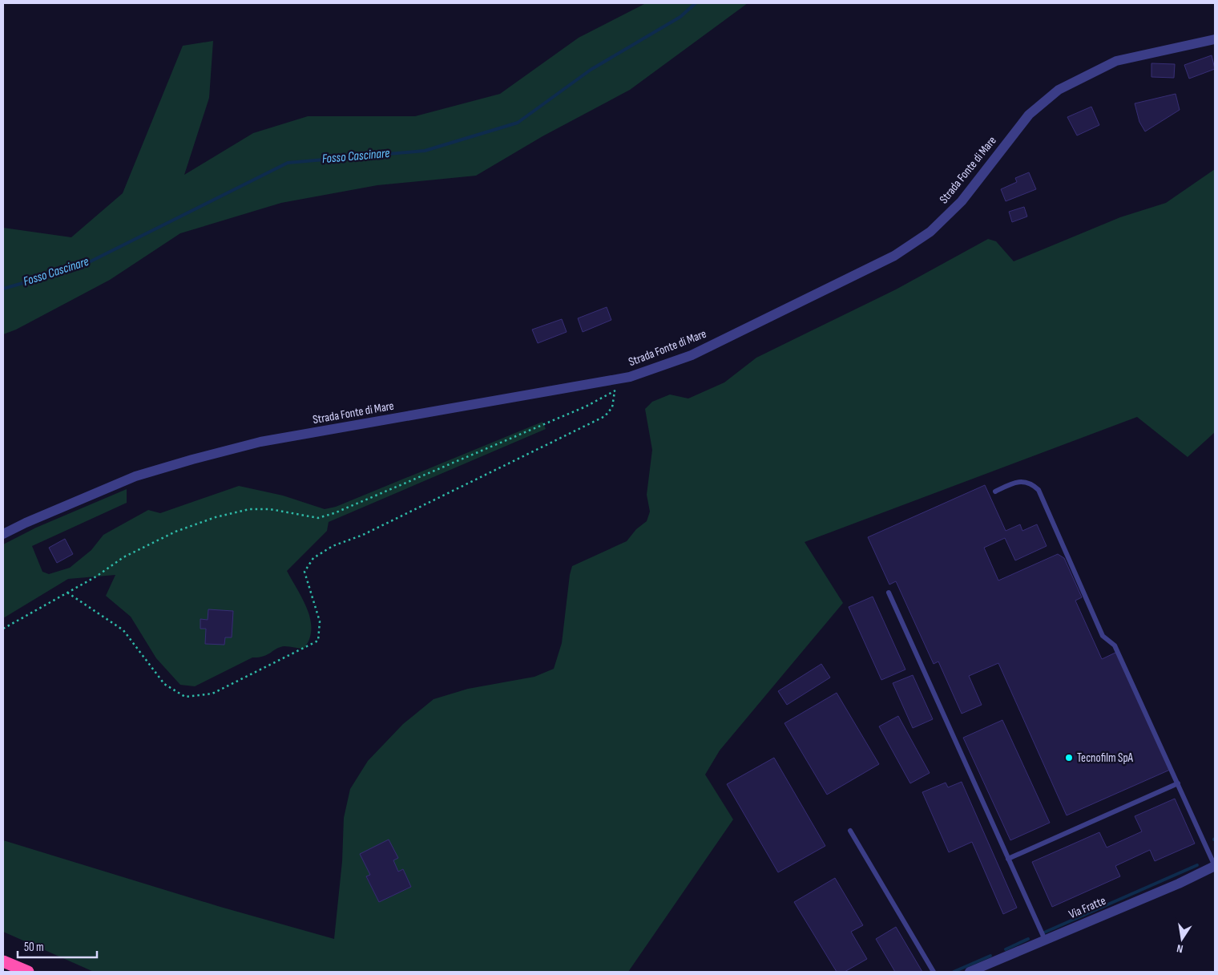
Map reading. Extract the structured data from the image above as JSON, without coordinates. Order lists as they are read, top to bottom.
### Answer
{
  "streets": {
    "street": ["Strada Fonte di Mare", "Via Fratte"]
  },
  "water": ["Fosso Cascinare"],
  "places": ["Tecnofilm SpA"],
  "scale_bar": "50 m",
  "north": "bottom"
}
